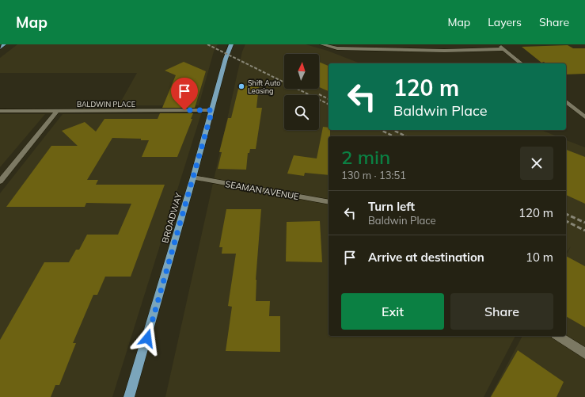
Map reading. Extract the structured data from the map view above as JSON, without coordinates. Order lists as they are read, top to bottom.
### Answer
{
  "streets": {
    "main road": ["BROADWAY"],
    "street": ["BALDWIN PLACE", "SEAMAN AVENUE"]
  },
  "crossings": [
    ["BALDWIN PLACE", "BROADWAY"],
    ["SEAMAN AVENUE", "BROADWAY"]
  ],
  "places": ["Shift Auto Leasing"],
  "north": "top",
  "page": {
    "header": "Map",
    "nav": ["Map", "Layers", "Share"],
    "turn": ["120 m", "Baldwin Place"],
    "heading": ["2 min", "130 m · 13:51"],
    "list": [
      {
        "name": "Turn left",
        "note": "Baldwin Place",
        "value": "120 m"
      },
      {
        "name": "Arrive at destination",
        "value": "10 m"
      }
    ],
    "buttons": ["Exit", "Share"]
  }
}
